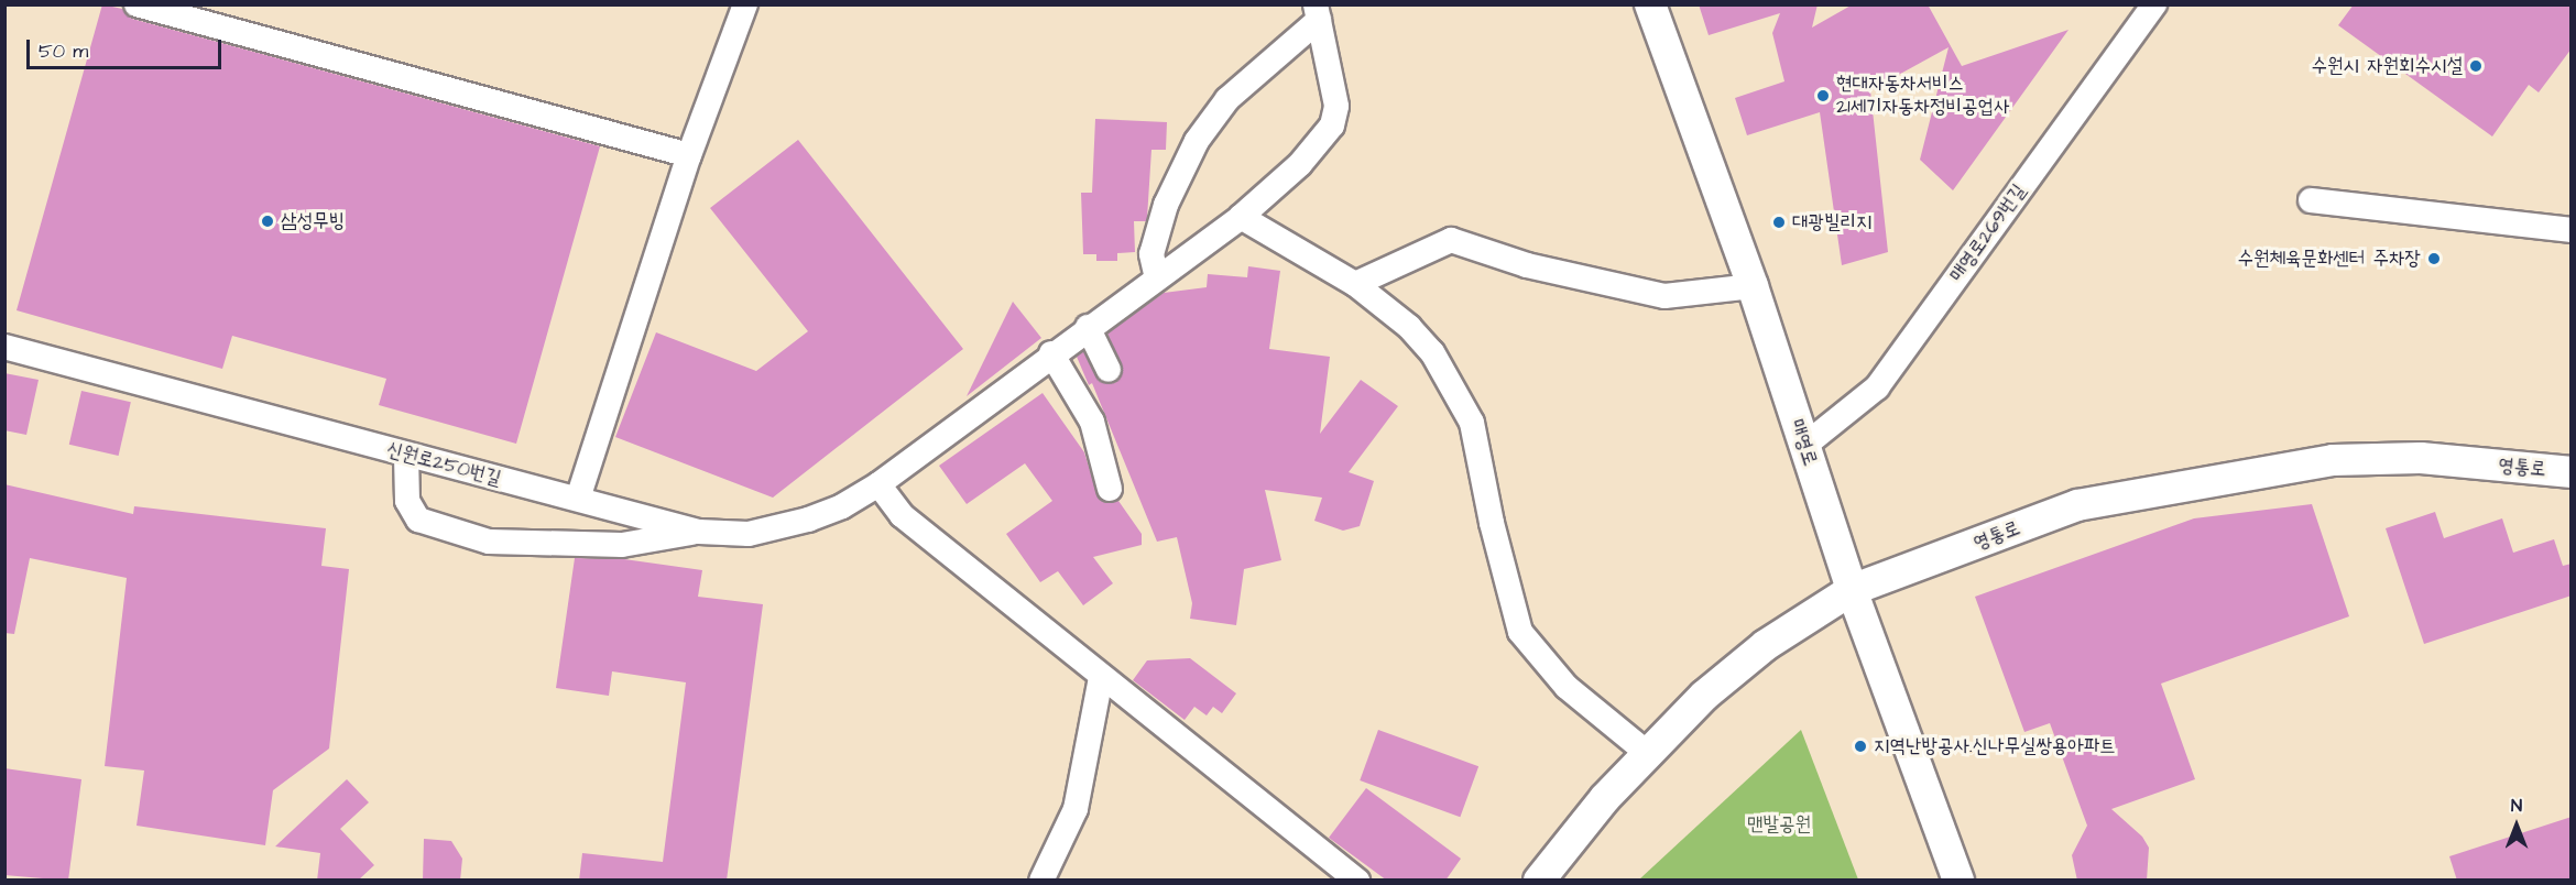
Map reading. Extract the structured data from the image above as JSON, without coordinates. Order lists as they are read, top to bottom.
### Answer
{
  "streets": {
    "street": [
      "매영로269번길",
      "매영로",
      "신원로250번길",
      "영통로"
    ]
  },
  "crossings": [
    ["매영로269번길", "매영로"],
    ["매영로", "영통로"]
  ],
  "parks": ["맨발공원"],
  "places": [
    "수원시 자원회수시설",
    "현대자동차서비스 21세기자동차정비공업사",
    "삼성무빙",
    "대광빌리지",
    "수원체육문화센터 주차장",
    "지역난방공사.신나무실쌍용아파트"
  ],
  "scale_bar": "50 m",
  "north": "top"
}
